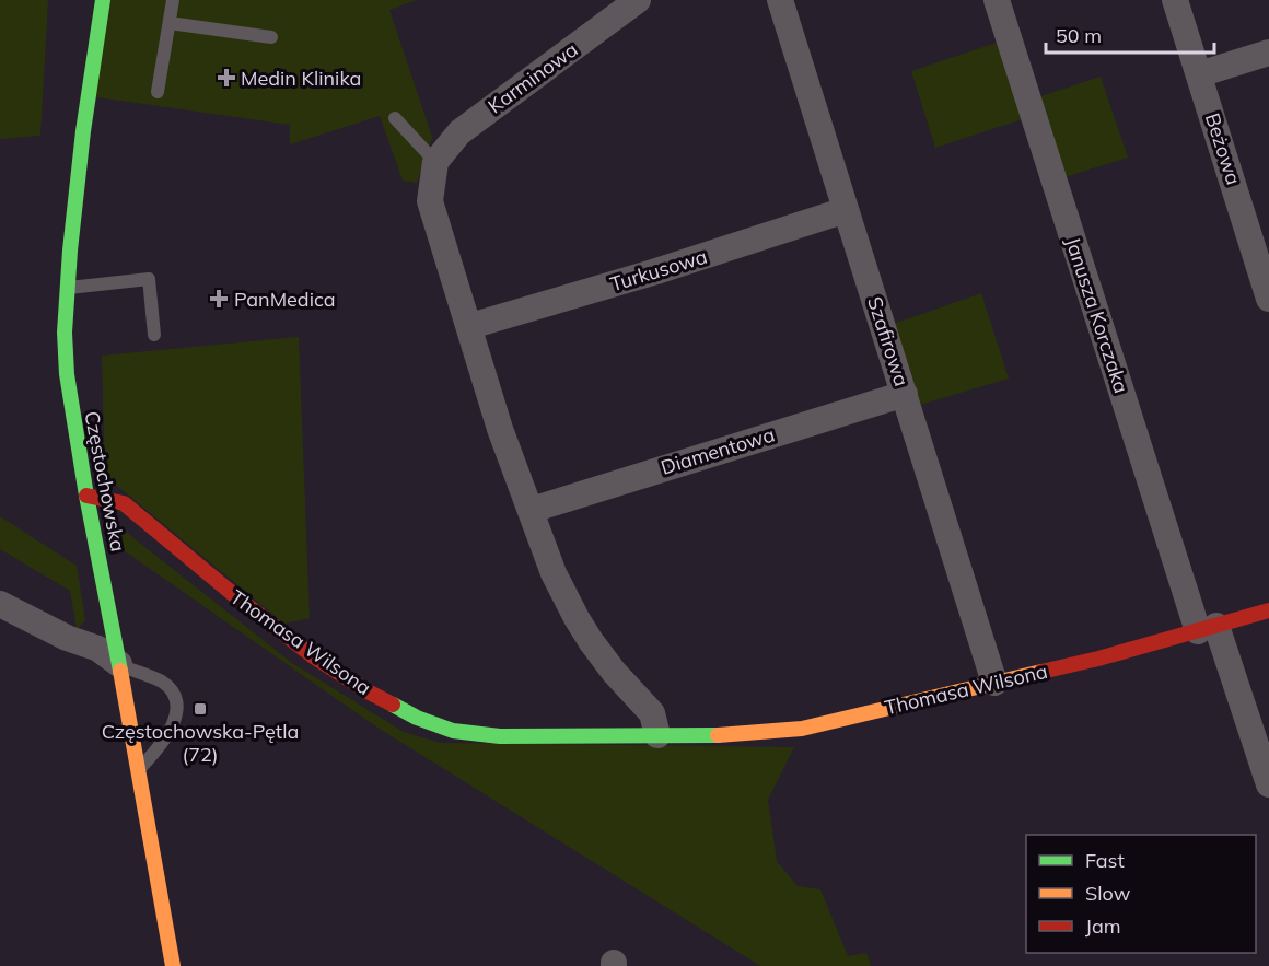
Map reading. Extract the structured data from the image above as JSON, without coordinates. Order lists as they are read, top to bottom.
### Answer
{
  "streets": {
    "street": [
      "Karminowa",
      "Beżowa",
      "Turkusowa",
      "Janusza Korczaka",
      "Szafirowa",
      "Diamentowa",
      "Częstochowska",
      "Thomasa Wilsona"
    ]
  },
  "crossings": [
    ["Turkusowa", "Szafirowa"],
    ["Janusza Korczaka", "Thomasa Wilsona"],
    ["Szafirowa", "Diamentowa"],
    ["Szafirowa", "Thomasa Wilsona"],
    ["Częstochowska", "Thomasa Wilsona"]
  ],
  "places": {
    "health": ["Medin Klinika", "PanMedica"],
    "transit": ["Częstochowska-Pętla (72)"]
  },
  "legend": ["Fast", "Slow", "Jam"],
  "scale_bar": "50 m"
}
